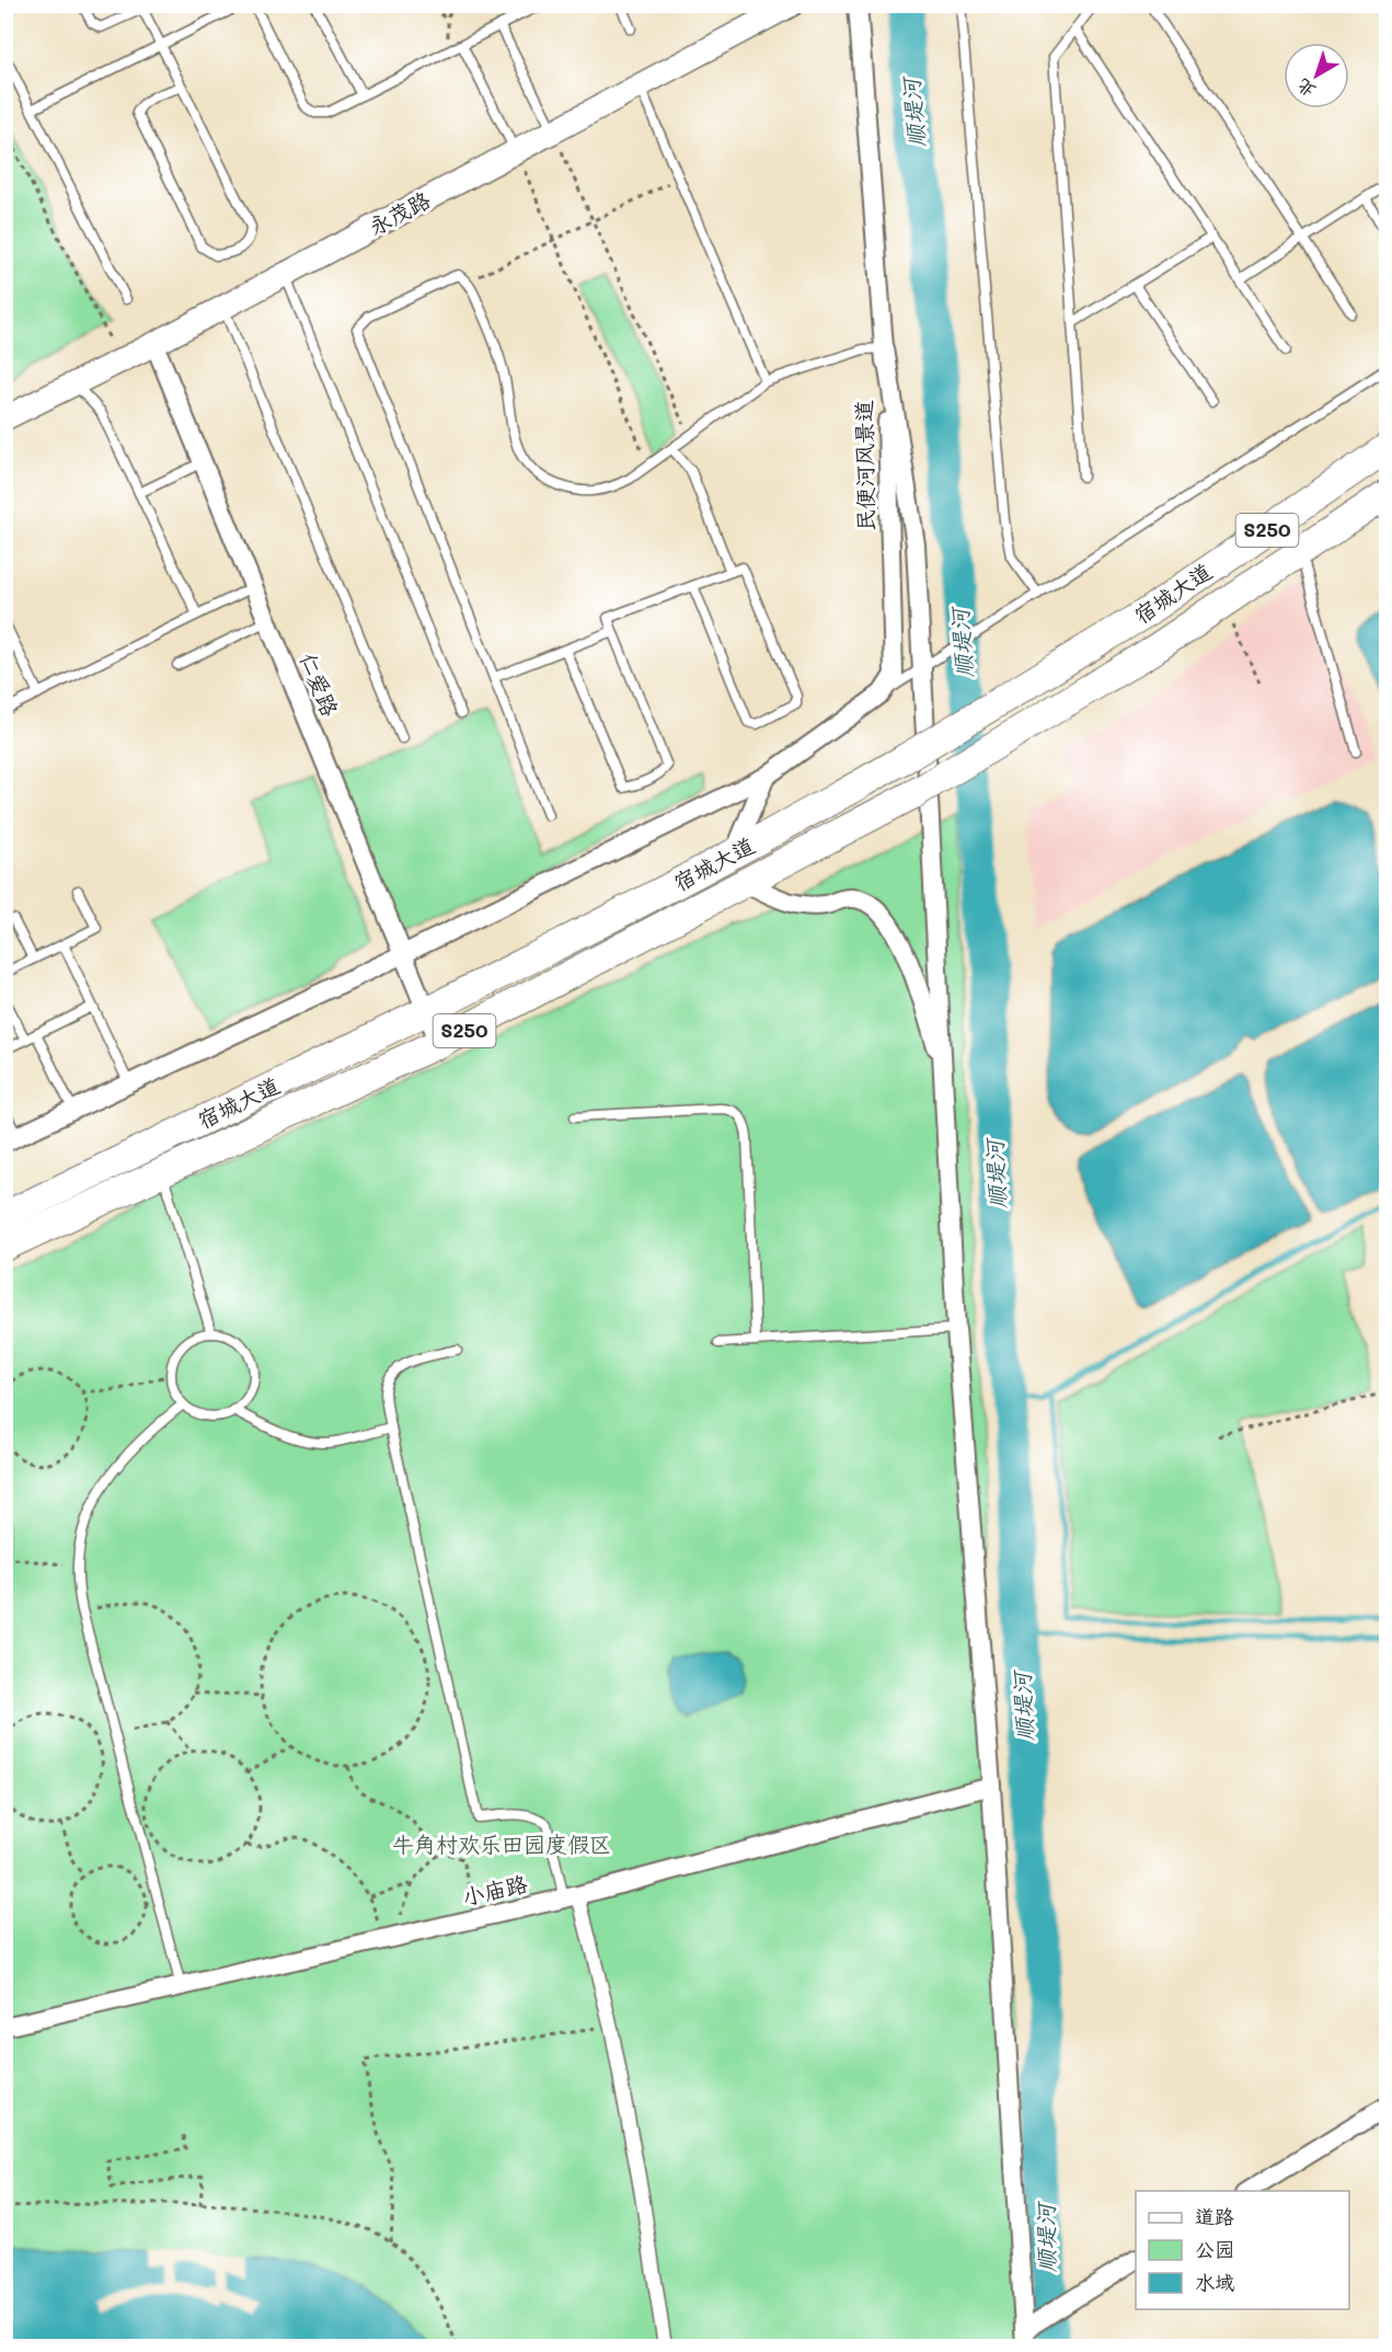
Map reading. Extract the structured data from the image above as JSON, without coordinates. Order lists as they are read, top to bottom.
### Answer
{
  "streets": {
    "main road": ["S250", "宿城大道"],
    "street": [
      "永茂路",
      "民便河风景道",
      "仁爱路",
      "小庙路"
    ]
  },
  "crossings": [
    ["永茂路", "仁爱路"],
    ["宿城大道", "仁爱路"]
  ],
  "water": ["顺堤河"],
  "parks": ["牛角村欢乐田园度假区"],
  "legend": ["道路", "公园", "水域"],
  "north": "bottom left"
}
